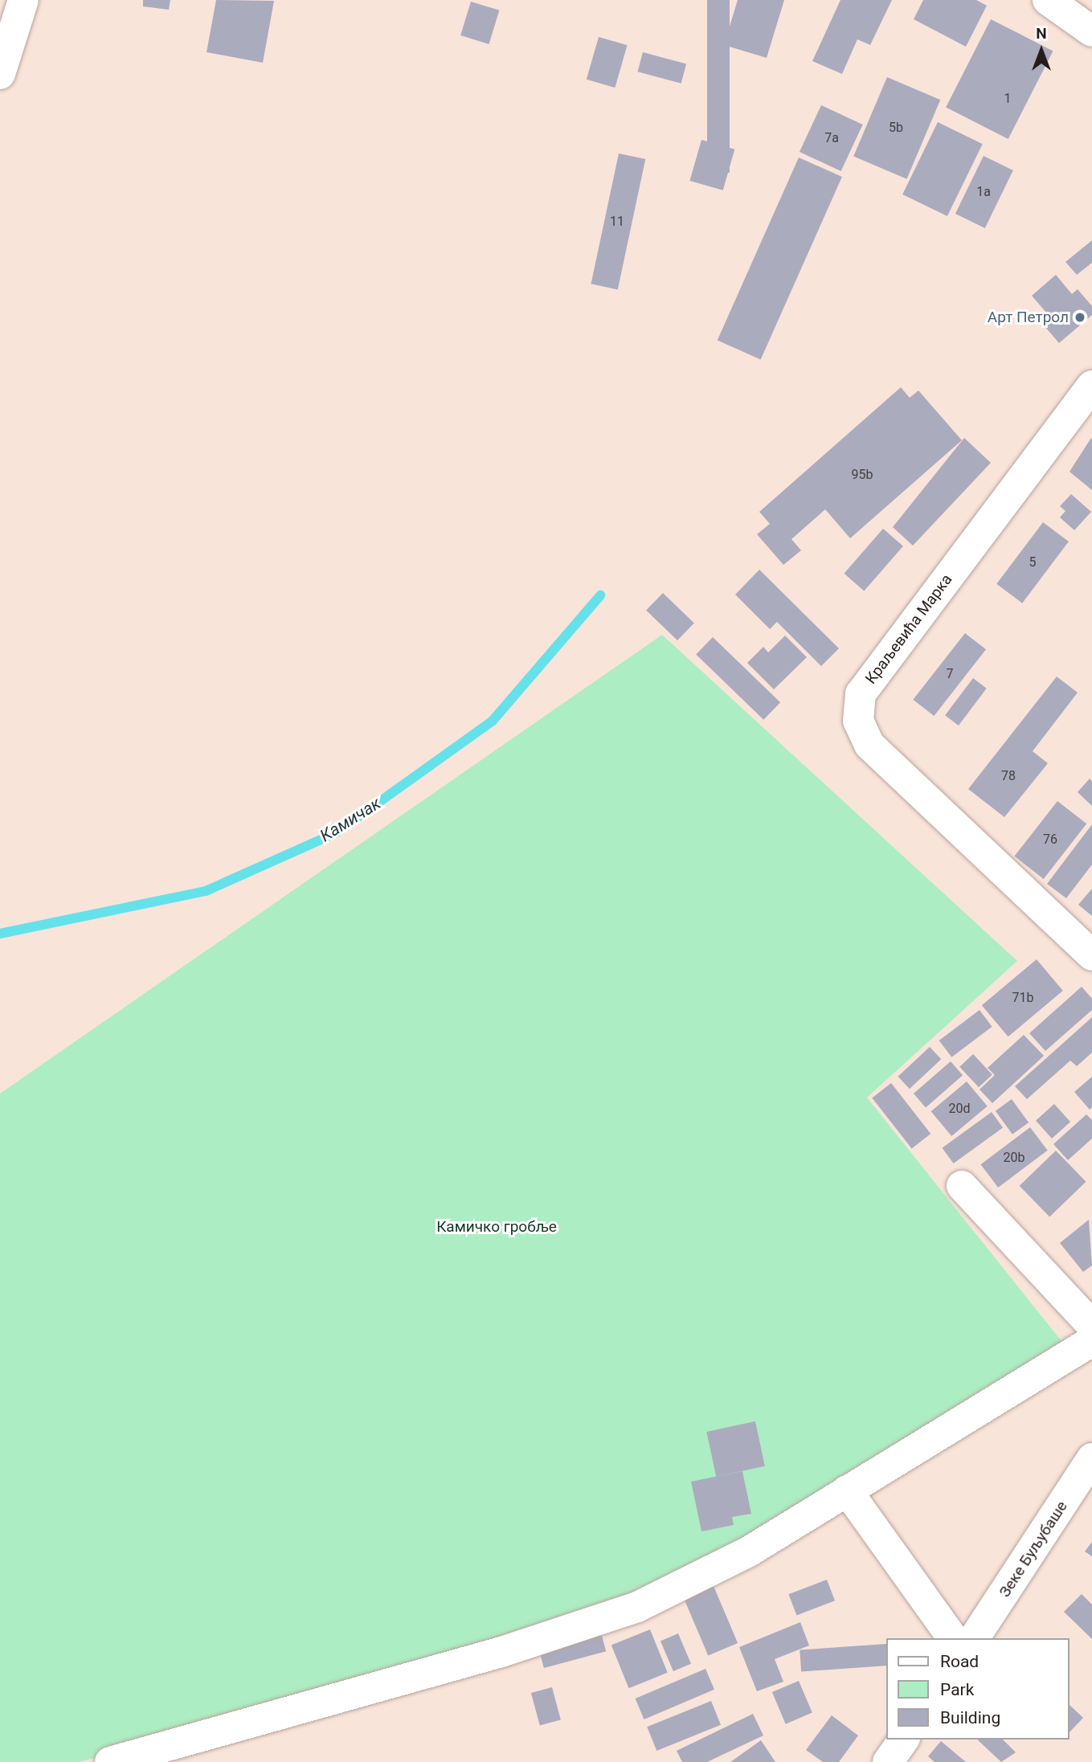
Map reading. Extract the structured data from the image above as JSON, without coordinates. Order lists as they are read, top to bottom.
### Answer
{
  "streets": {
    "street": ["Краљевића Марка", "Зеке Буљубаше"]
  },
  "water": ["Камичак"],
  "parks": ["Камичко гробље"],
  "places": ["Арт Петрол"],
  "house_numbers": [
    "1",
    "5b",
    "7a",
    "1a",
    "11",
    "95b",
    "5",
    "7",
    "78",
    "76",
    "71b",
    "20d",
    "20b"
  ],
  "legend": ["Road", "Park", "Building"],
  "north": "top"
}
